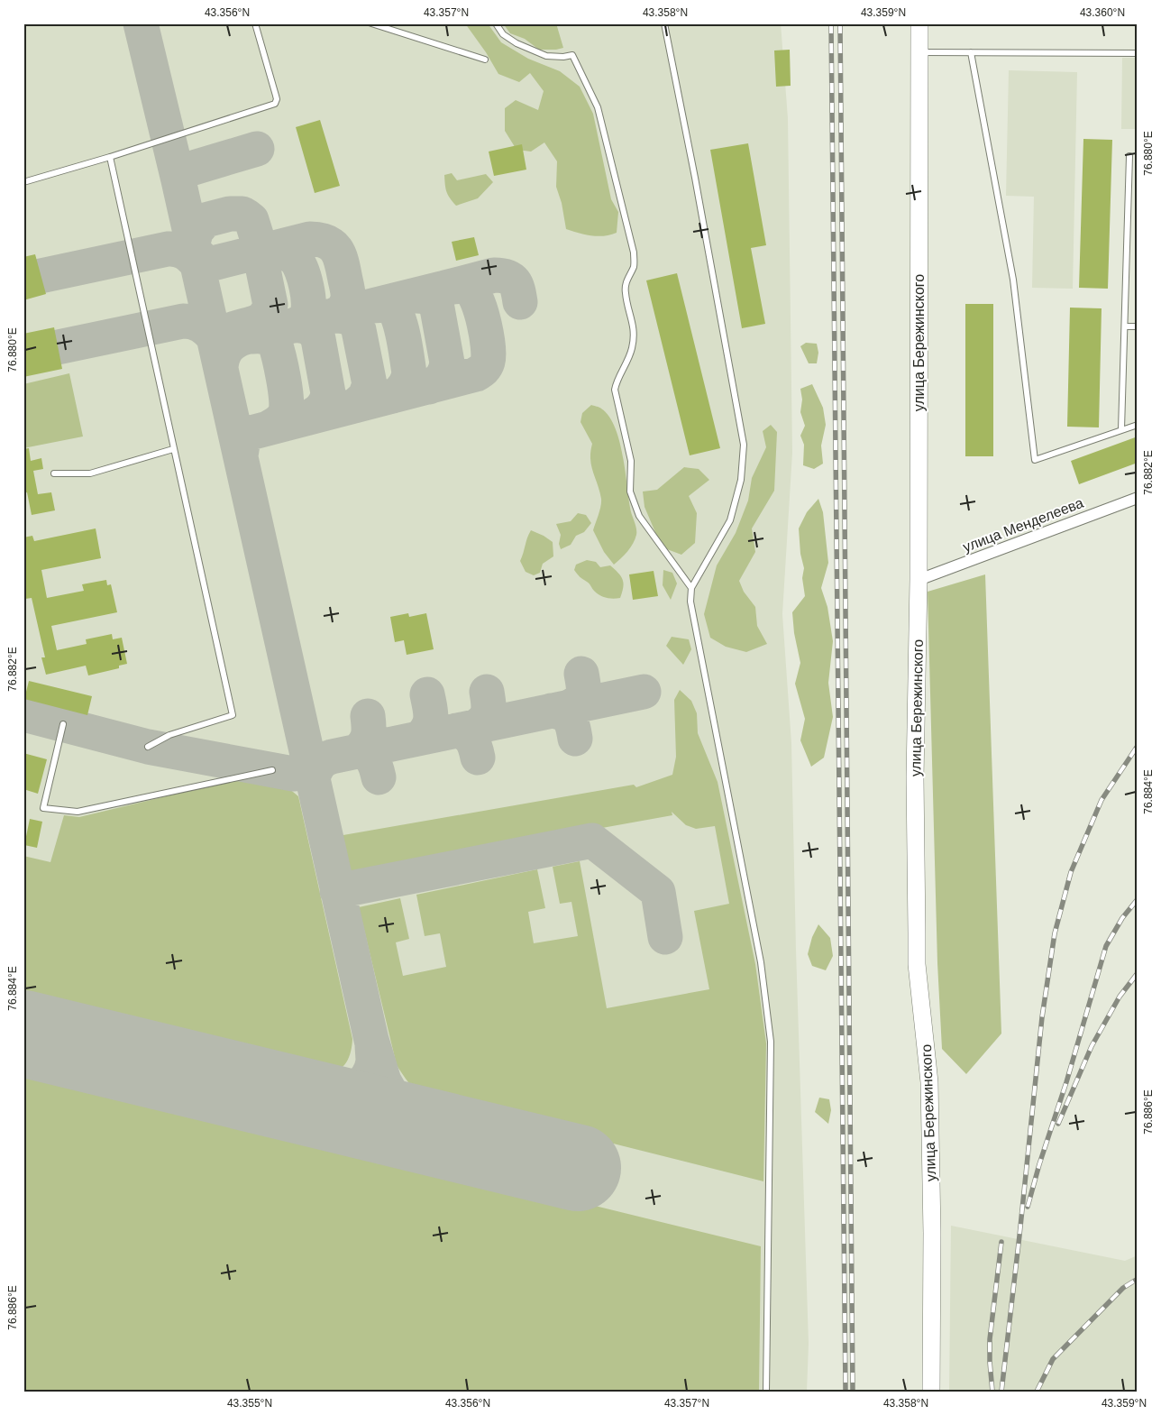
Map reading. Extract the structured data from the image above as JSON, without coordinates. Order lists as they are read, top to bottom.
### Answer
{
  "streets": {
    "main road": ["улица Бережинского"],
    "street": ["улица Менделеева"]
  },
  "crossings": [
    ["улица Бережинского", "улица Менделеева"]
  ],
  "coordinates": [
    "43.356°N",
    "43.357°N",
    "43.358°N",
    "43.359°N",
    "43.360°N",
    "76.880°E",
    "76.882°E",
    "76.884°E",
    "76.886°E",
    "43.355°N"
  ]
}
